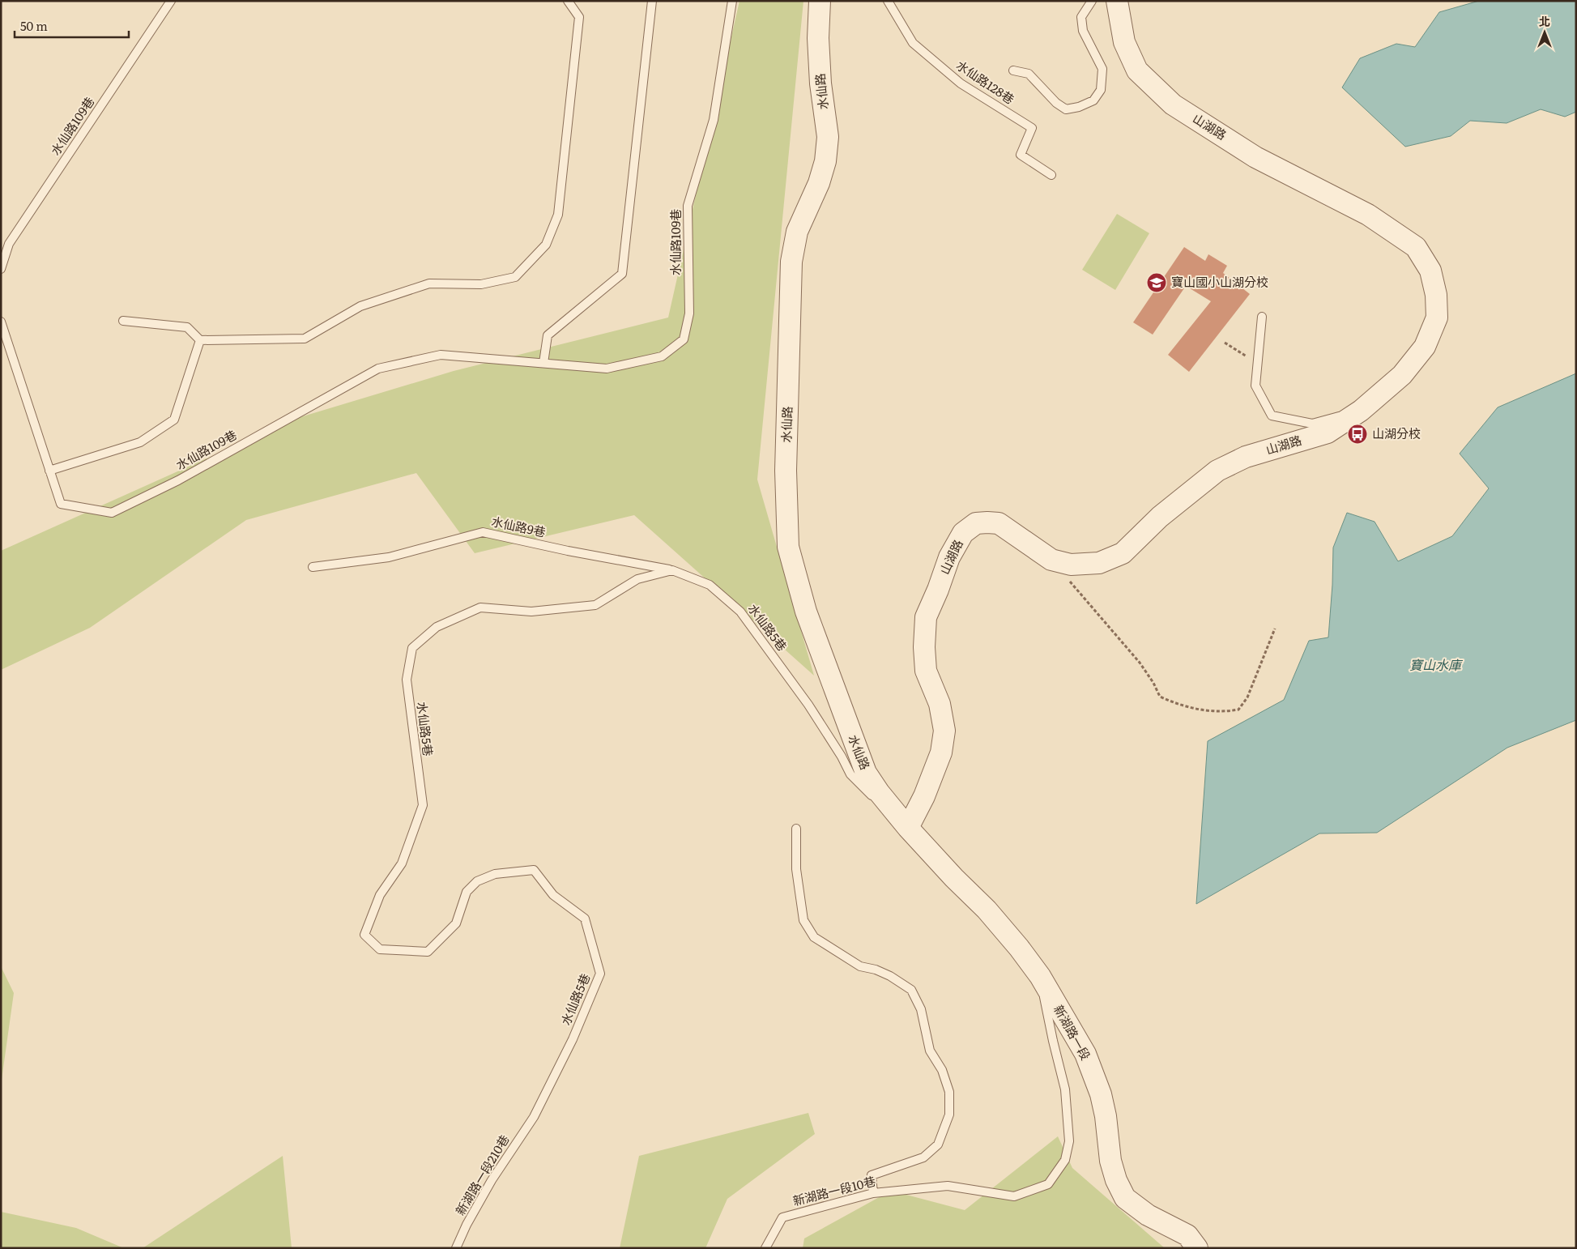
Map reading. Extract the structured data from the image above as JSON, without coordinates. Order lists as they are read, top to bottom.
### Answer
{
  "streets": {
    "street": ["水仙路", "山湖路", "新湖路一段"],
    "lane": [
      "水仙路128巷",
      "水仙路109巷",
      "水仙路9巷",
      "水仙路5巷",
      "新湖路一段210巷",
      "新湖路一段10巷"
    ]
  },
  "crossings": [
    ["水仙路", "山湖路"],
    ["水仙路", "水仙路5巷"],
    ["水仙路", "新湖路一段"],
    ["山湖路", "水仙路5巷"],
    ["山湖路", "新湖路一段"],
    ["水仙路9巷", "水仙路5巷"],
    ["水仙路5巷", "新湖路一段"],
    ["水仙路5巷", "新湖路一段210巷"],
    ["新湖路一段", "新湖路一段10巷"]
  ],
  "water": ["寶山水庫"],
  "places": {
    "school or university": ["寶山國小山湖分校"],
    "bus stop": ["山湖分校"]
  },
  "scale_bar": "50 m",
  "north": "top"
}
